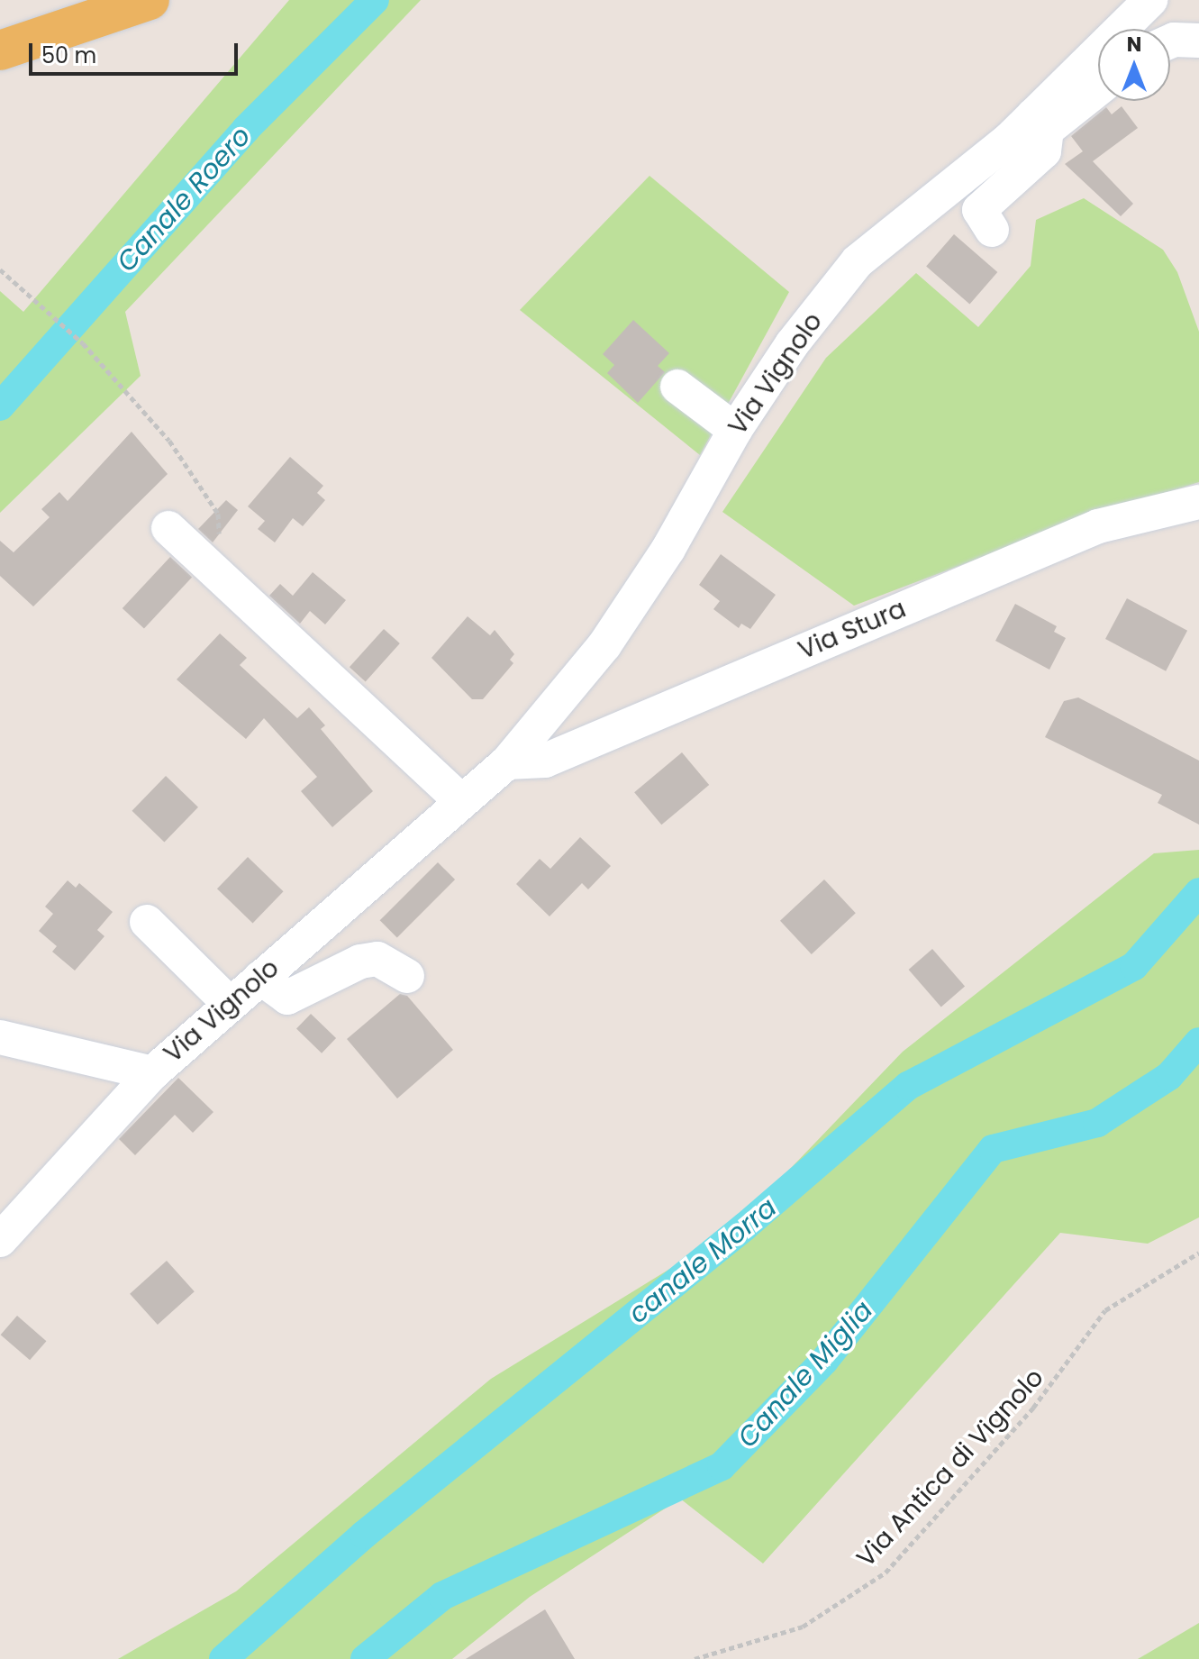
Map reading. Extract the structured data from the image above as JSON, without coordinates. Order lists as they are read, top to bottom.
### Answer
{
  "streets": {
    "street": ["Via Vignolo", "Via Stura"],
    "path": ["Via Antica di Vignolo"]
  },
  "crossings": [
    ["Via Vignolo", "Via Stura"]
  ],
  "water": ["Canale Roero", "canale Morra", "Canale Miglia"],
  "scale_bar": "50 m",
  "north": "top"
}
